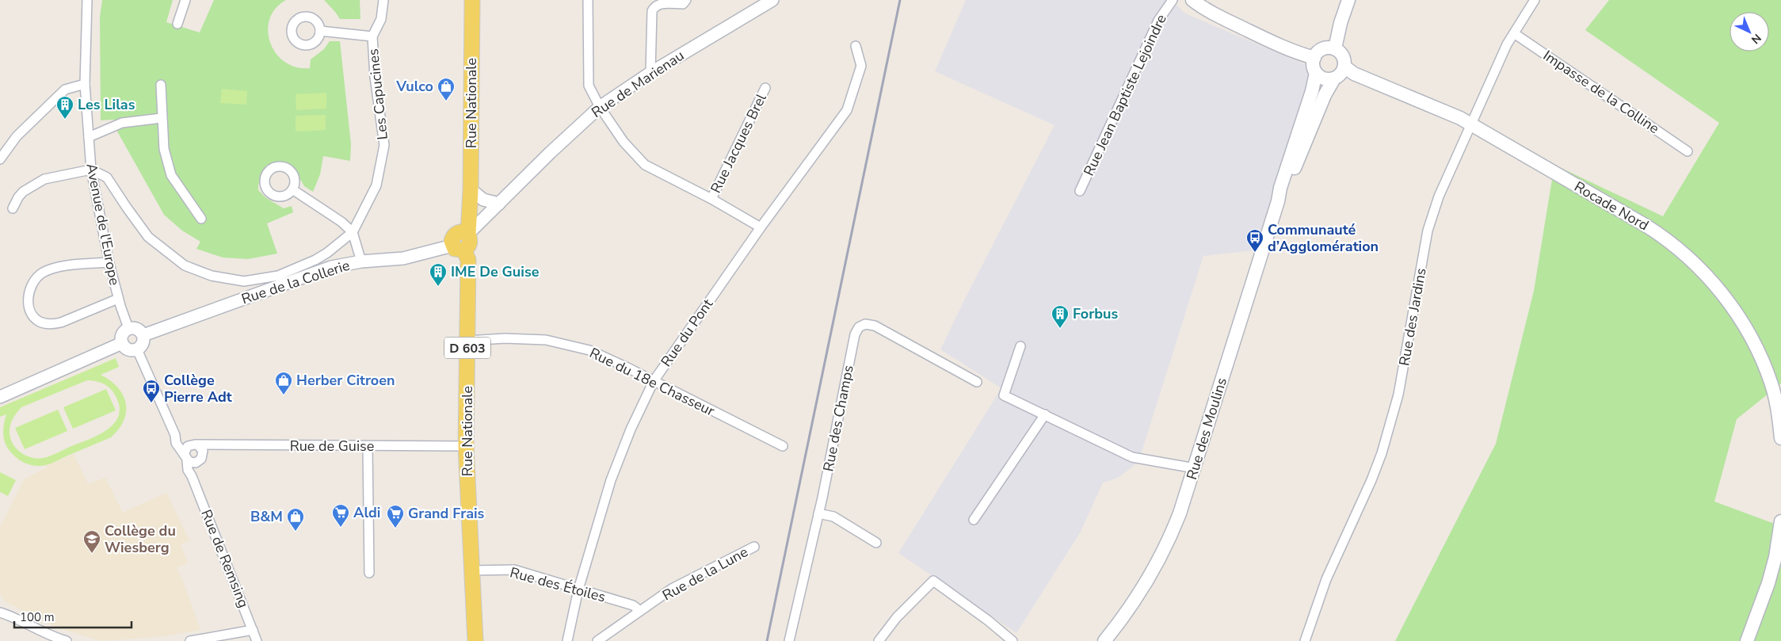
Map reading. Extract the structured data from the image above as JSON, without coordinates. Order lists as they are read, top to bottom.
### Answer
{
  "streets": {
    "main road": [
      "Rue Nationale",
      "Rocade Nord",
      "D 603",
      "Rue des Moulins"
    ],
    "street": [
      "Rue de Marienau",
      "Impasse de la Colline",
      "Les Capucines",
      "Rue Jean Baptiste Lejoindre",
      "Rue Jacques Brel",
      "Avenue de l'Europe",
      "Rue de la Collerie",
      "Rue des Jardins",
      "Rue du Pont",
      "Rue du 18e Chasseur",
      "Rue des Champs",
      "Rue de Guise",
      "Rue de Remsing",
      "Rue de la Lune",
      "Rue des Étoiles"
    ]
  },
  "crossings": [
    ["Rue de Marienau", "Rue Nationale"],
    ["Rue de Marienau", "Rue de la Collerie"],
    ["Impasse de la Colline", "Rue des Jardins"],
    ["Les Capucines", "Avenue de l'Europe"],
    ["Rue Nationale", "Rue de la Collerie"],
    ["Rue Nationale", "Rue du 18e Chasseur"],
    ["Rue Nationale", "Rue de Guise"],
    ["Rue Nationale", "Rue des Étoiles"],
    ["Rocade Nord", "Rue des Jardins"],
    ["Rocade Nord", "Rue des Moulins"],
    ["Avenue de l'Europe", "Rue de la Collerie"],
    ["Avenue de l'Europe", "Rue de Remsing"],
    ["Rue de la Collerie", "Rue de Remsing"],
    ["Rue du Pont", "Rue du 18e Chasseur"],
    ["Rue du Pont", "Rue des Étoiles"],
    ["Rue de la Lune", "Rue des Étoiles"]
  ],
  "places": {
    "shop": ["Vulco", "Herber Citroen", "B&M"],
    "building": ["Les Lilas", "IME De Guise", "Forbus"],
    "bus stop": ["Communauté d’Agglomération", "Collège Pierre Adt"],
    "supermarket": ["Aldi", "Grand Frais"],
    "school or university": ["Collège du Wiesberg"]
  },
  "scale_bar": "100 m",
  "north": "bottom right"
}
